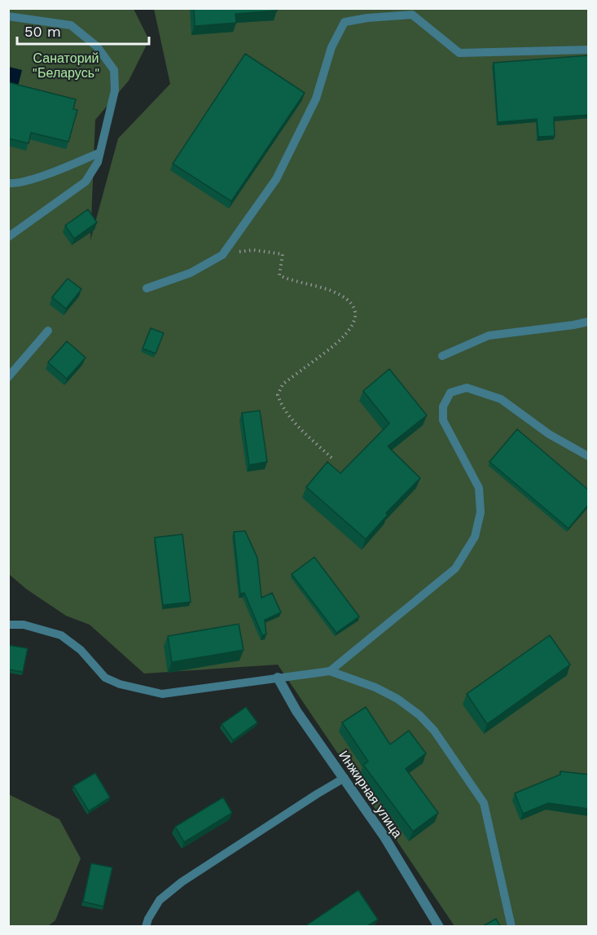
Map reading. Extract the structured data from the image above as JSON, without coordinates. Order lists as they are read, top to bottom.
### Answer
{
  "streets": {
    "street": ["Инжирная улица"]
  },
  "parks": ["Санаторий \"Беларусь\""],
  "scale_bar": "50 m"
}
